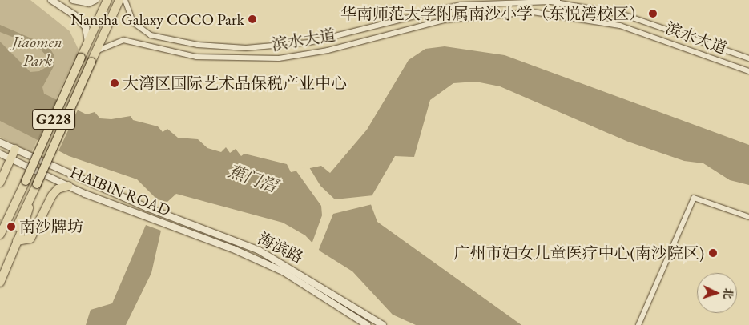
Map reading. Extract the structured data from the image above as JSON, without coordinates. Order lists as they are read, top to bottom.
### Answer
{
  "streets": {
    "highway": ["G228"],
    "street": ["滨水大道", "HAIBIN ROAD", "海滨路"]
  },
  "crossings": [
    ["滨水大道", "G228"]
  ],
  "water": ["蕉门滘"],
  "parks": ["Jiaomen Park"],
  "places": [
    "华南师范大学附属南沙小学（东悦湾校区）",
    "Nansha Galaxy COCO Park",
    "大湾区国际艺术品保税产业中心",
    "南沙牌坊",
    "广州市妇女儿童医疗中心(南沙院区)"
  ],
  "north": "right"
}
